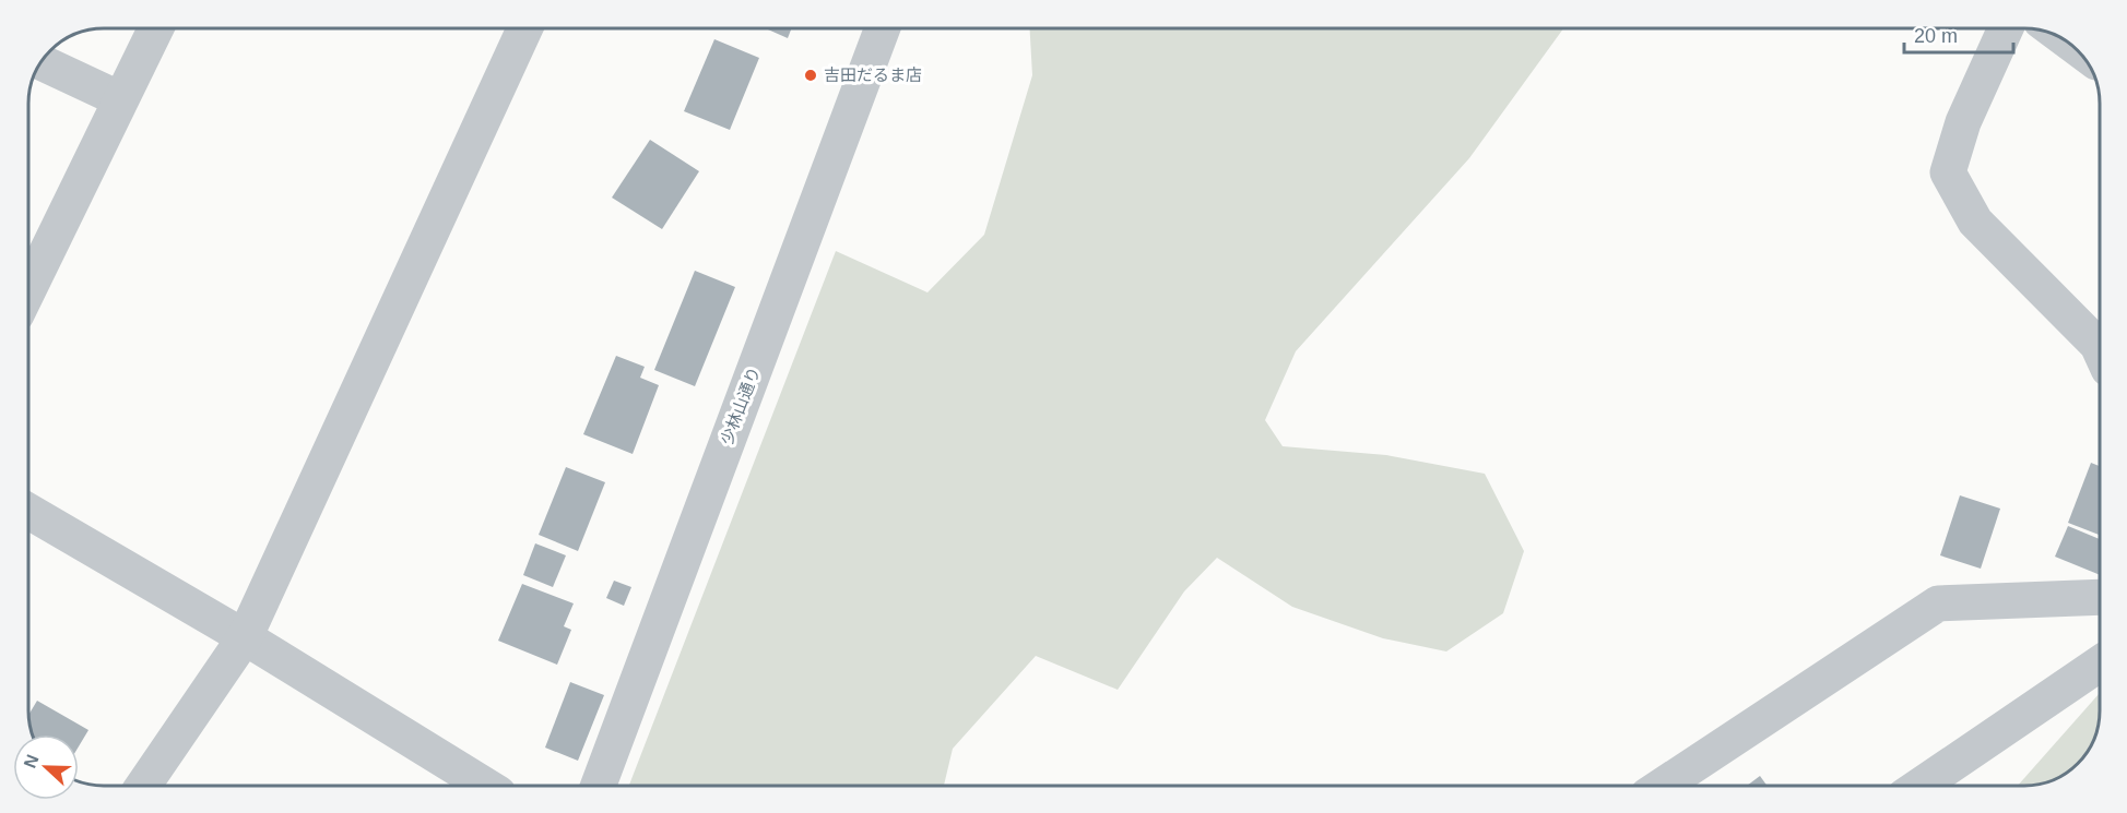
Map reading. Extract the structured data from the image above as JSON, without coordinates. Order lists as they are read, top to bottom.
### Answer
{
  "streets": {
    "street": ["少林山通り"]
  },
  "places": ["吉田だるま店"],
  "scale_bar": "20 m",
  "north": "left"
}
